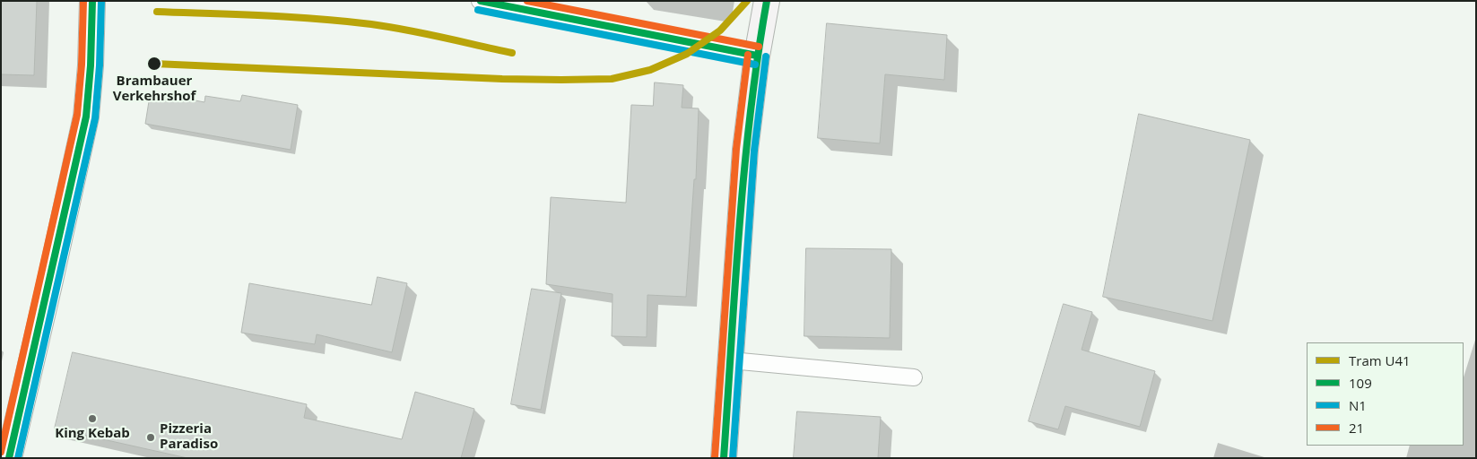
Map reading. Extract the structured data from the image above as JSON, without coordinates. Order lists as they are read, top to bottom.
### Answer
{
  "places": ["Brambauer Verkehrshof", "King Kebab", "Pizzeria Paradiso"],
  "lines": [
    "tram line U41",
    "transit line 109",
    "transit line N1",
    "transit line 21"
  ],
  "legend": [
    "Tram U41",
    "109",
    "N1",
    "21"
  ]
}
